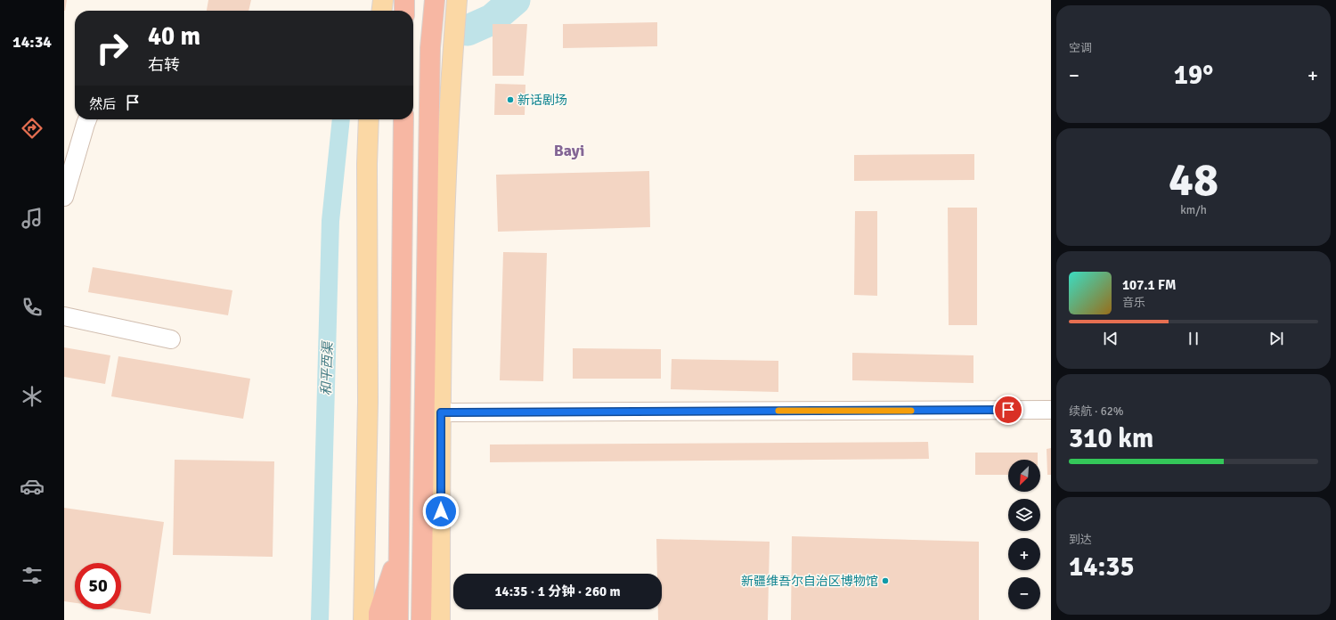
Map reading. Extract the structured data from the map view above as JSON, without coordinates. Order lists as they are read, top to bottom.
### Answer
{
  "districts": ["Bayi"],
  "water": ["和平西渠"],
  "places": ["新话剧场", "新疆维吾尔自治区博物馆"],
  "north": "bottom left",
  "page": {
    "tabs": "14:34",
    "tile": [
      "空调",
      ["48", "km/h"],
      ["续航 · 62%", "310 km"],
      ["到达", "14:35"]
    ],
    "turn": ["40 m", "右转"],
    "heat": ["−", "19°", "+"],
    "then": "然后",
    "song": ["107.1 FM", "音乐"],
    "map_buttons": ["+", "−"],
    "limit": "50",
    "trip": "14:35 · 1 分钟 · 260 m"
  }
}
